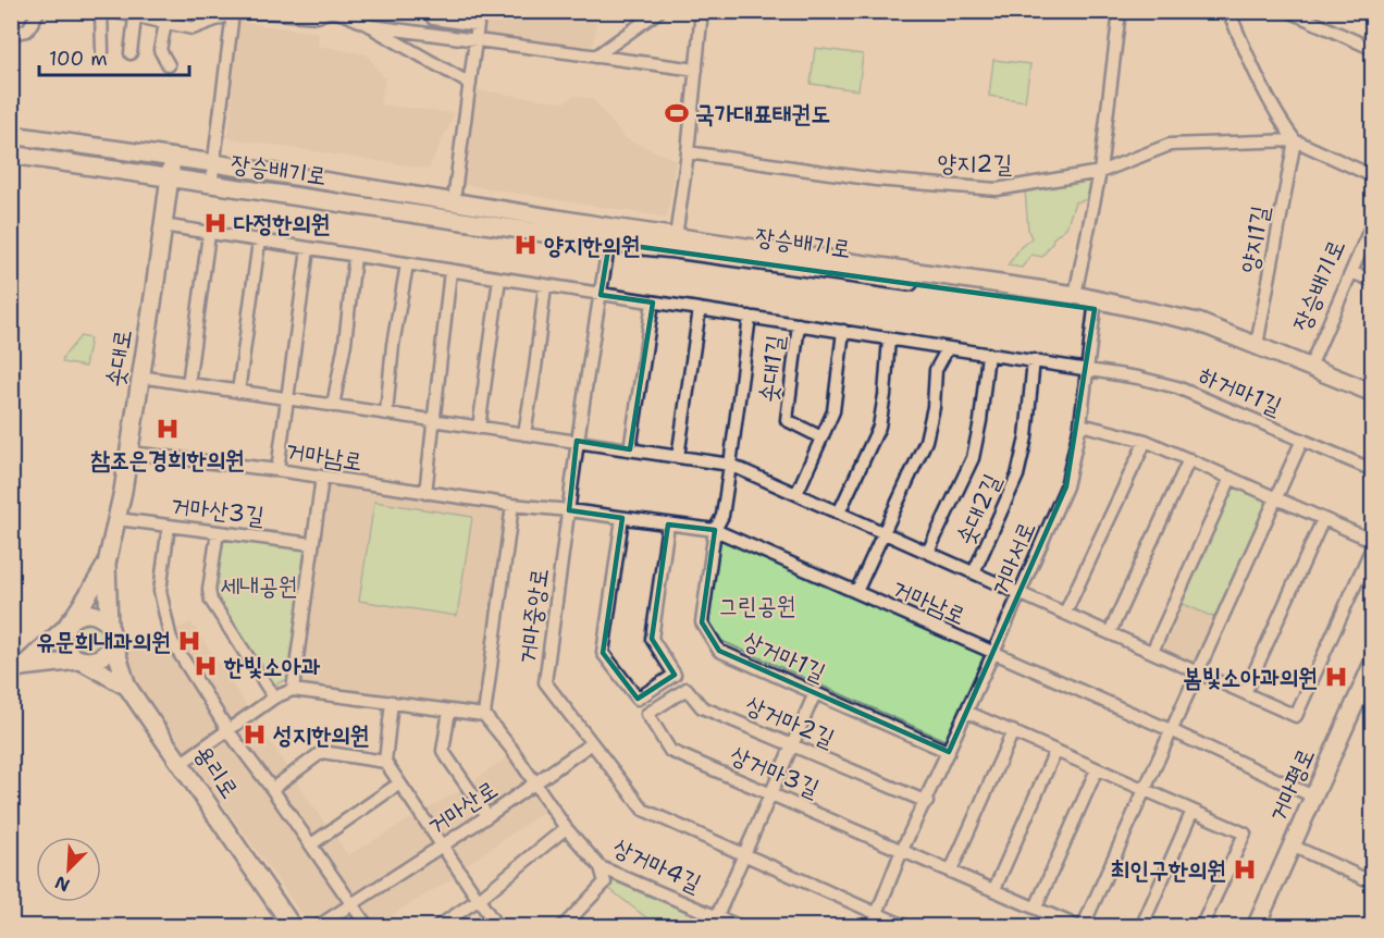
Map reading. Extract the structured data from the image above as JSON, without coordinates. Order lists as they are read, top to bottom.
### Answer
{
  "streets": {
    "street": [
      "양지2길",
      "장승배기로",
      "양지1길",
      "솟대로",
      "솟대1길",
      "하거마1길",
      "거마남로",
      "솟대2길",
      "거마산3길",
      "거마서로",
      "거마중앙로",
      "상거마1길",
      "상거마2길",
      "용리로",
      "상거마3길",
      "거마평로",
      "거마산로",
      "상거마4길"
    ]
  },
  "crossings": [
    ["장승배기로", "양지1길"],
    ["장승배기로", "솟대로"],
    ["장승배기로", "거마서로"],
    ["장승배기로", "거마중앙로"],
    ["솟대로", "솟대1길"],
    ["솟대로", "거마남로"],
    ["솟대로", "솟대2길"],
    ["솟대로", "거마산3길"],
    ["솟대1길", "하거마1길"],
    ["솟대1길", "솟대2길"],
    ["솟대1길", "거마서로"],
    ["솟대1길", "거마중앙로"],
    ["솟대1길", "상거마1길"],
    ["하거마1길", "거마서로"],
    ["거마남로", "거마서로"],
    ["거마남로", "거마중앙로"],
    ["거마남로", "상거마1길"],
    ["거마남로", "거마평로"],
    ["솟대2길", "거마서로"],
    ["솟대2길", "거마중앙로"],
    ["솟대2길", "상거마1길"],
    ["거마서로", "거마중앙로"],
    ["거마서로", "상거마1길"],
    ["거마서로", "상거마2길"],
    ["거마서로", "상거마3길"],
    ["거마중앙로", "거마산로"],
    ["상거마2길", "상거마3길"],
    ["거마산로", "상거마4길"]
  ],
  "parks": ["세내공원", "그린공원"],
  "places": {
    "sports": ["국가대표태권도"],
    "hospital": [
      "다정한의원",
      "양지한의원",
      "참조은경희한의원",
      "유문희내과의원",
      "한빛소아과",
      "봄빛소아과의원",
      "성지한의원",
      "최인구한의원"
    ]
  },
  "scale_bar": "100 m",
  "north": "bottom left"
}
